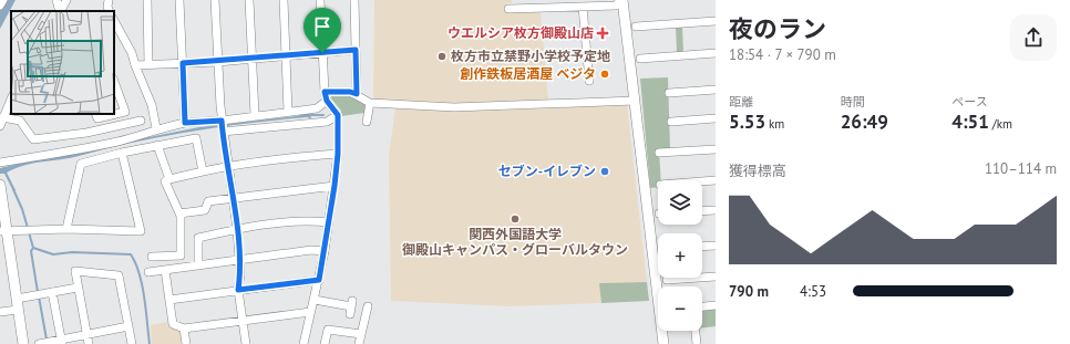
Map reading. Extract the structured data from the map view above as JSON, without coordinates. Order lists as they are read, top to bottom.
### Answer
{
  "places": {
    "health": ["ウエルシア枚方御殿山店"],
    "other": [
      "枚方市立禁野小学校予定地",
      "創作鉄板居酒屋 ベジタ",
      "セブン-イレブン",
      "関西外国語大学 御殿山キャンパス・グローバルタウン"
    ]
  },
  "page": {
    "heading": ["夜のラン", "18:54 · 7 × 790 m"],
    "stats": [
      ["距離", "5.53 km"],
      ["時間", "26:49"],
      ["ペース", "4:51 /km"]
    ],
    "chart": ["獲得標高", "110–114 m"],
    "map_buttons": ["+", "−"],
    "list": [
      {
        "name": "790 m",
        "note": "4:53"
      }
    ]
  }
}
